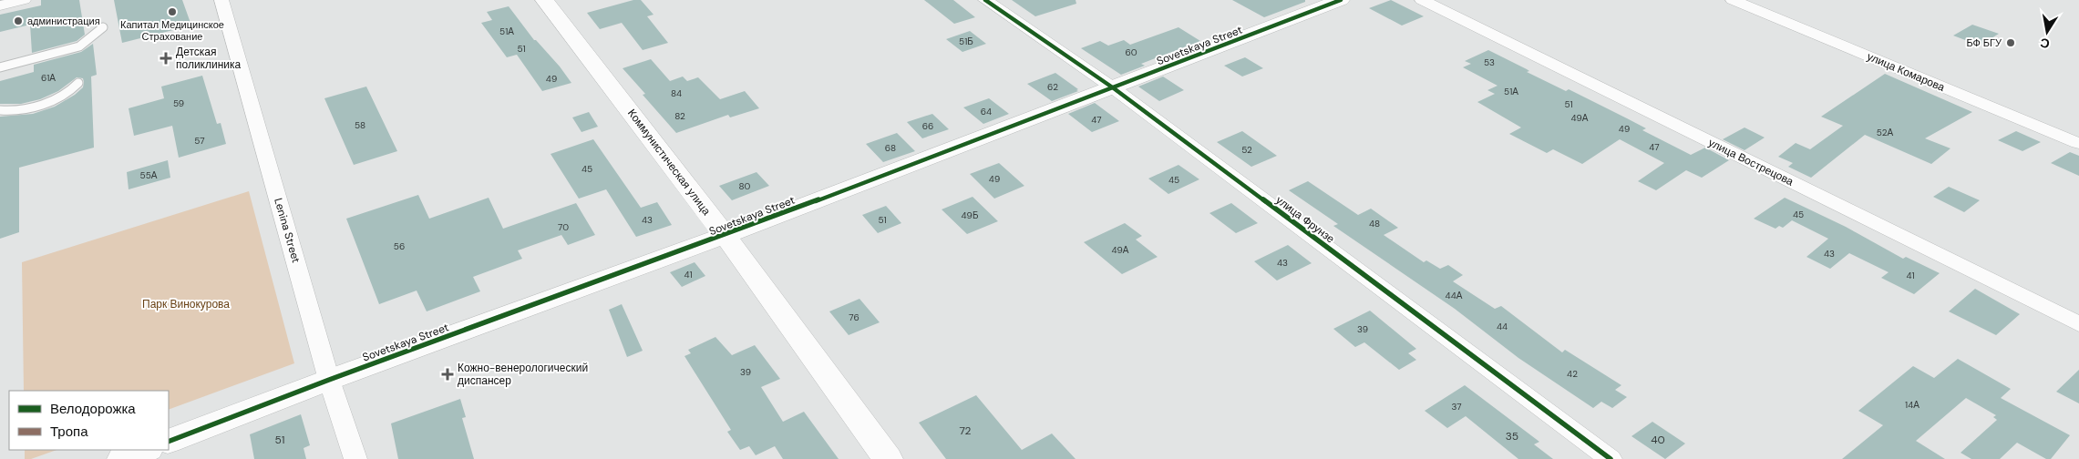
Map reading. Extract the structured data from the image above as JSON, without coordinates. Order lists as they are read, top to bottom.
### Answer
{
  "streets": {
    "street": [
      "Sovetskaya Street",
      "улица Комарова",
      "Коммунистическая улица",
      "улица Вострецова",
      "улица Фрунзе",
      "Lenina Street"
    ]
  },
  "crossings": [
    ["Sovetskaya Street", "Коммунистическая улица"],
    ["Sovetskaya Street", "улица Фрунзе"],
    ["Sovetskaya Street", "Lenina Street"]
  ],
  "parks": ["Парк Винокурова"],
  "places": {
    "other": ["Капитал Медицинское Страхование", "администрация", "БФ БГУ"],
    "health": ["Детская поликлиника", "Кожно-венерологический диспансер"]
  },
  "house_numbers": [
    "51А",
    "51Б",
    "51",
    "60",
    "53",
    "61А",
    "49",
    "62",
    "51А",
    "84",
    "59",
    "51",
    "64",
    "82",
    "49А",
    "47",
    "58",
    "66",
    "49",
    "52А",
    "57",
    "47",
    "68",
    "52",
    "45",
    "55А",
    "49",
    "45",
    "80",
    "45",
    "49Б",
    "43",
    "51",
    "48",
    "70",
    "56",
    "49А",
    "43",
    "43",
    "41",
    "41",
    "44А",
    "76",
    "44",
    "39",
    "39",
    "42",
    "14А",
    "37",
    "72",
    "35",
    "51",
    "40"
  ],
  "legend": ["Велодорожка", "Тропа"],
  "north": "bottom"
}
